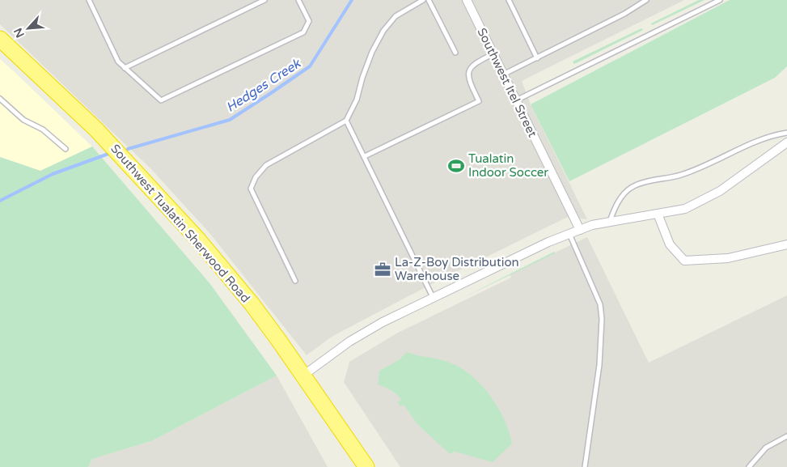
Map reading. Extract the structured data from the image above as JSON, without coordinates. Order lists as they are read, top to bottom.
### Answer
{
  "streets": {
    "highway": ["Southwest Tualatin Sherwood Road"],
    "street": ["Southwest Itel Street"]
  },
  "water": ["Hedges Creek"],
  "places": {
    "sports": ["Tualatin Indoor Soccer"],
    "office": ["La-Z-Boy Distribution Warehouse"]
  },
  "north": "bottom left"
}
